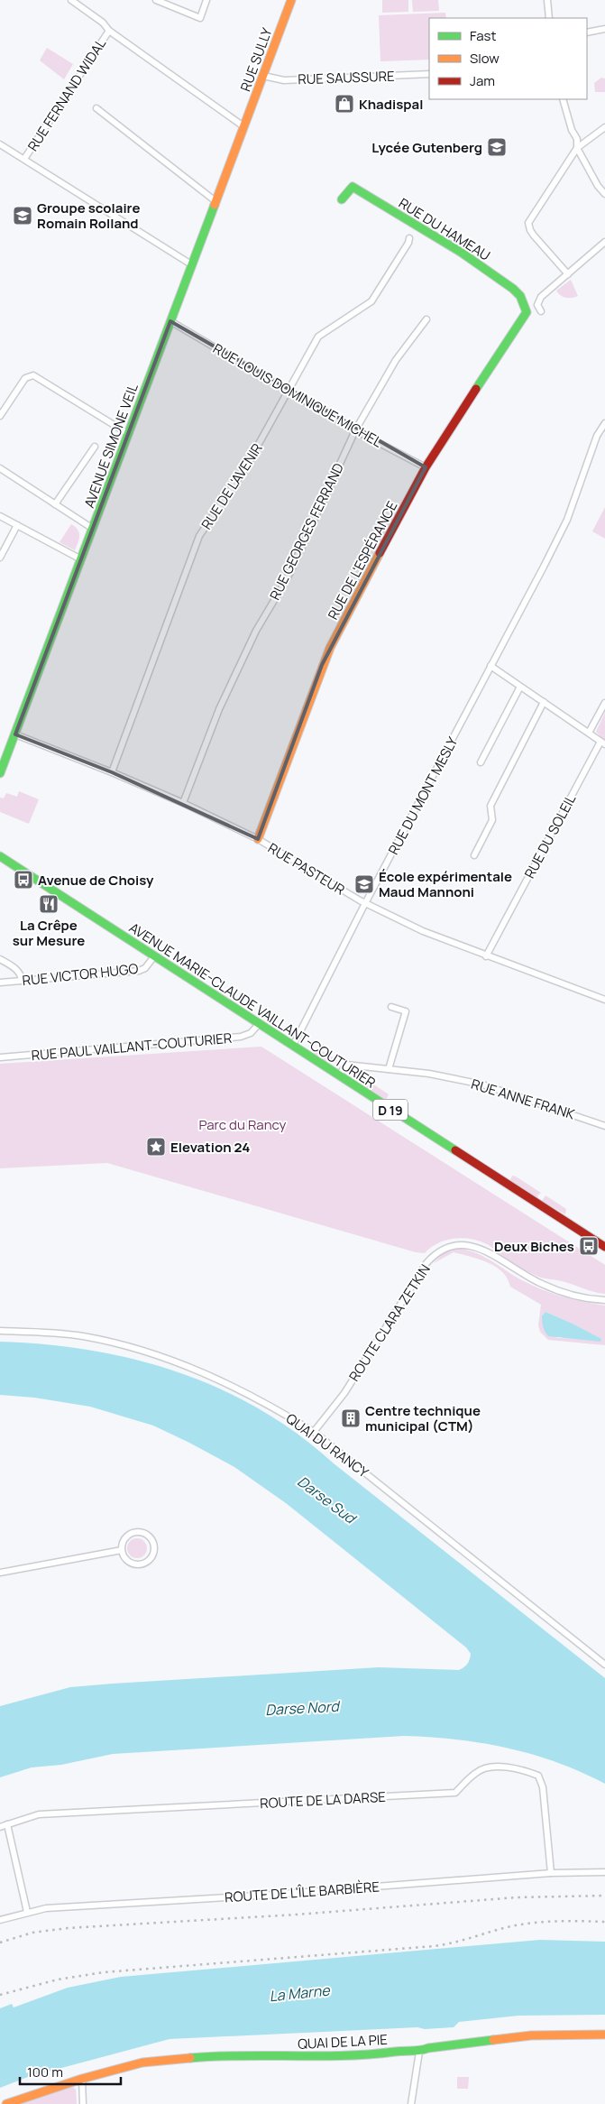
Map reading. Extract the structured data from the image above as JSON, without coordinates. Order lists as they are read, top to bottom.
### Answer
{
  "streets": {
    "street": [
      "RUE SULLY",
      "RUE SAUSSURE",
      "RUE FERNAND WIDAL",
      "RUE DU HAMEAU",
      "RUE LOUIS DOMINIQUE MICHEL",
      "AVENUE SIMONE VEIL",
      "RUE DE L'AVENIR",
      "RUE GEORGES FERRAND",
      "RUE DE L'ESPÉRANCE",
      "RUE DU MONT MESLY",
      "RUE DU SOLEIL",
      "RUE PASTEUR",
      "RUE VICTOR HUGO",
      "AVENUE MARIE-CLAUDE VAILLANT-COUTURIER",
      "RUE PAUL VAILLANT-COUTURIER",
      "RUE ANNE FRANK",
      "D 19",
      "ROUTE CLARA ZETKIN",
      "QUAI DU RANCY",
      "ROUTE DE LA DARSE",
      "ROUTE DE L'ÎLE BARBIÈRE",
      "QUAI DE LA PIE"
    ]
  },
  "crossings": [
    ["RUE SULLY", "RUE SAUSSURE"],
    ["RUE SULLY", "AVENUE SIMONE VEIL"],
    ["RUE DU HAMEAU", "RUE DE L'ESPÉRANCE"],
    ["RUE LOUIS DOMINIQUE MICHEL", "AVENUE SIMONE VEIL"],
    ["RUE LOUIS DOMINIQUE MICHEL", "RUE DE L'AVENIR"],
    ["RUE LOUIS DOMINIQUE MICHEL", "RUE GEORGES FERRAND"],
    ["RUE LOUIS DOMINIQUE MICHEL", "RUE DE L'ESPÉRANCE"],
    ["AVENUE SIMONE VEIL", "RUE PASTEUR"],
    ["RUE DE L'AVENIR", "RUE PASTEUR"],
    ["RUE GEORGES FERRAND", "RUE PASTEUR"],
    ["RUE DE L'ESPÉRANCE", "RUE PASTEUR"],
    ["RUE DU MONT MESLY", "RUE PASTEUR"],
    ["RUE DU MONT MESLY", "AVENUE MARIE-CLAUDE VAILLANT-COUTURIER"],
    ["RUE DU SOLEIL", "RUE PASTEUR"],
    ["RUE VICTOR HUGO", "AVENUE MARIE-CLAUDE VAILLANT-COUTURIER"],
    ["AVENUE MARIE-CLAUDE VAILLANT-COUTURIER", "RUE PAUL VAILLANT-COUTURIER"],
    ["AVENUE MARIE-CLAUDE VAILLANT-COUTURIER", "RUE ANNE FRANK"],
    ["ROUTE CLARA ZETKIN", "QUAI DU RANCY"],
    ["ROUTE DE LA DARSE", "ROUTE DE L'ÎLE BARBIÈRE"]
  ],
  "water": ["Darse Sud", "Darse Nord", "La Marne"],
  "parks": ["Parc du Rancy"],
  "places": {
    "shop": ["Khadispal"],
    "school or university": ["Lycée Gutenberg", "Groupe scolaire Romain Rolland", "École expérimentale Maud Mannoni"],
    "bus stop": ["Avenue de Choisy", "Deux Biches"],
    "restaurant": ["La Crêpe sur Mesure"],
    "place": ["Elevation 24"],
    "building": ["Centre technique municipal (CTM)"]
  },
  "legend": ["Fast", "Slow", "Jam"],
  "scale_bar": "100 m"
}
